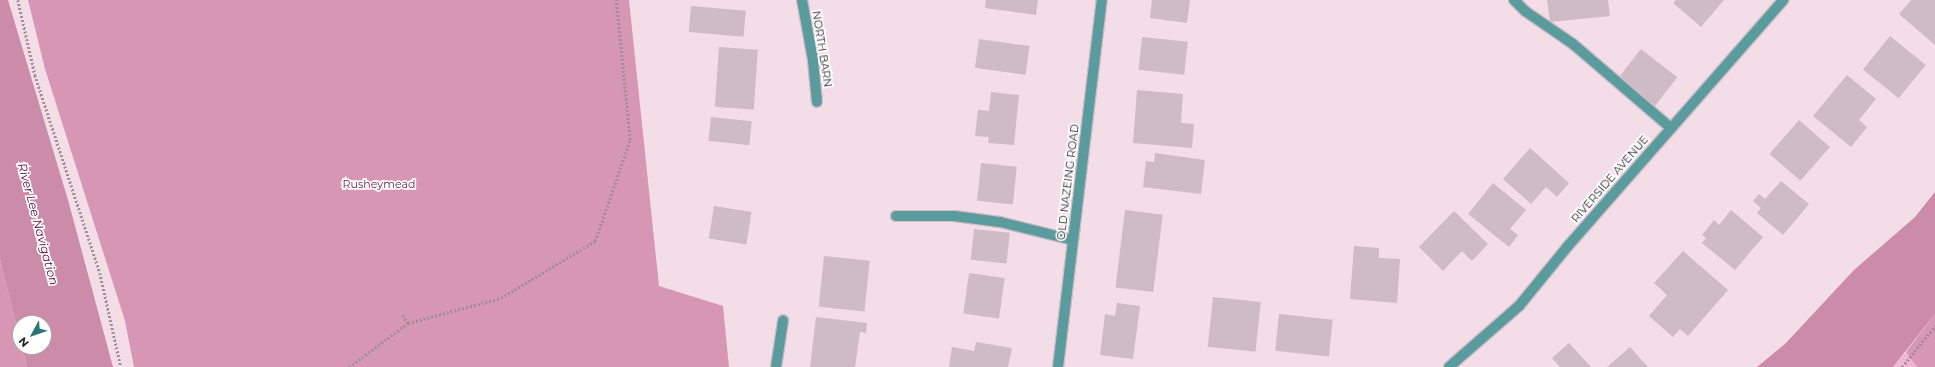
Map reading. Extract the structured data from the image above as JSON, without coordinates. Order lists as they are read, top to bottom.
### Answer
{
  "streets": {
    "street": ["NORTH BARN", "RIVERSIDE AVENUE", "OLD NAZEING ROAD"]
  },
  "water": ["River Lee Navigation"],
  "parks": ["Rusheymead"],
  "north": "bottom left"
}
